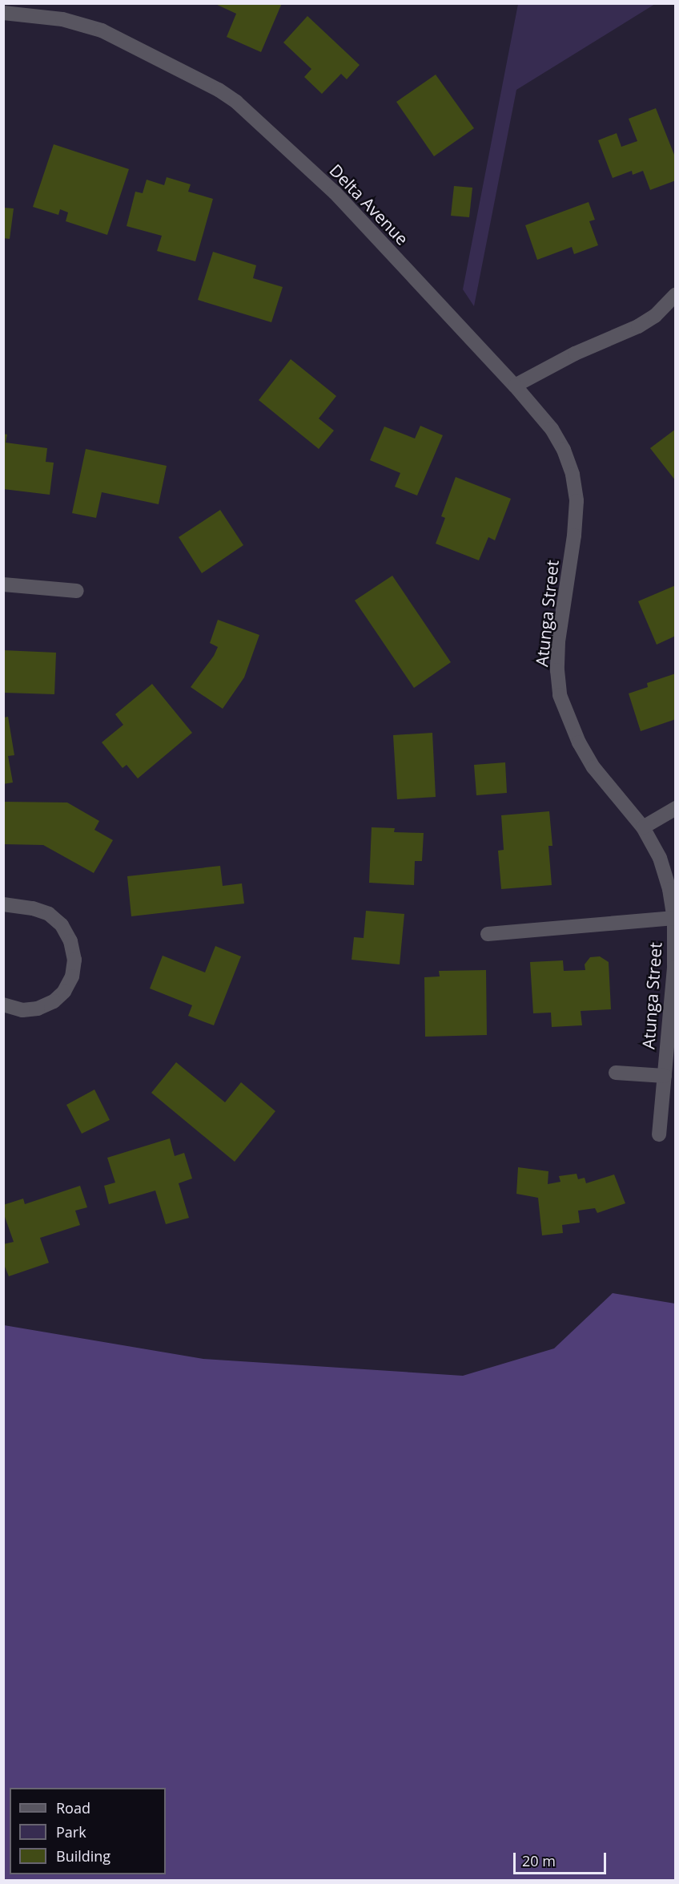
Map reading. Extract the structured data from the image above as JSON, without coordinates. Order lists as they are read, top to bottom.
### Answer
{
  "streets": {
    "street": ["Delta Avenue", "Atunga Street"]
  },
  "crossings": [
    ["Delta Avenue", "Atunga Street"]
  ],
  "legend": ["Road", "Park", "Building"],
  "scale_bar": "20 m"
}
